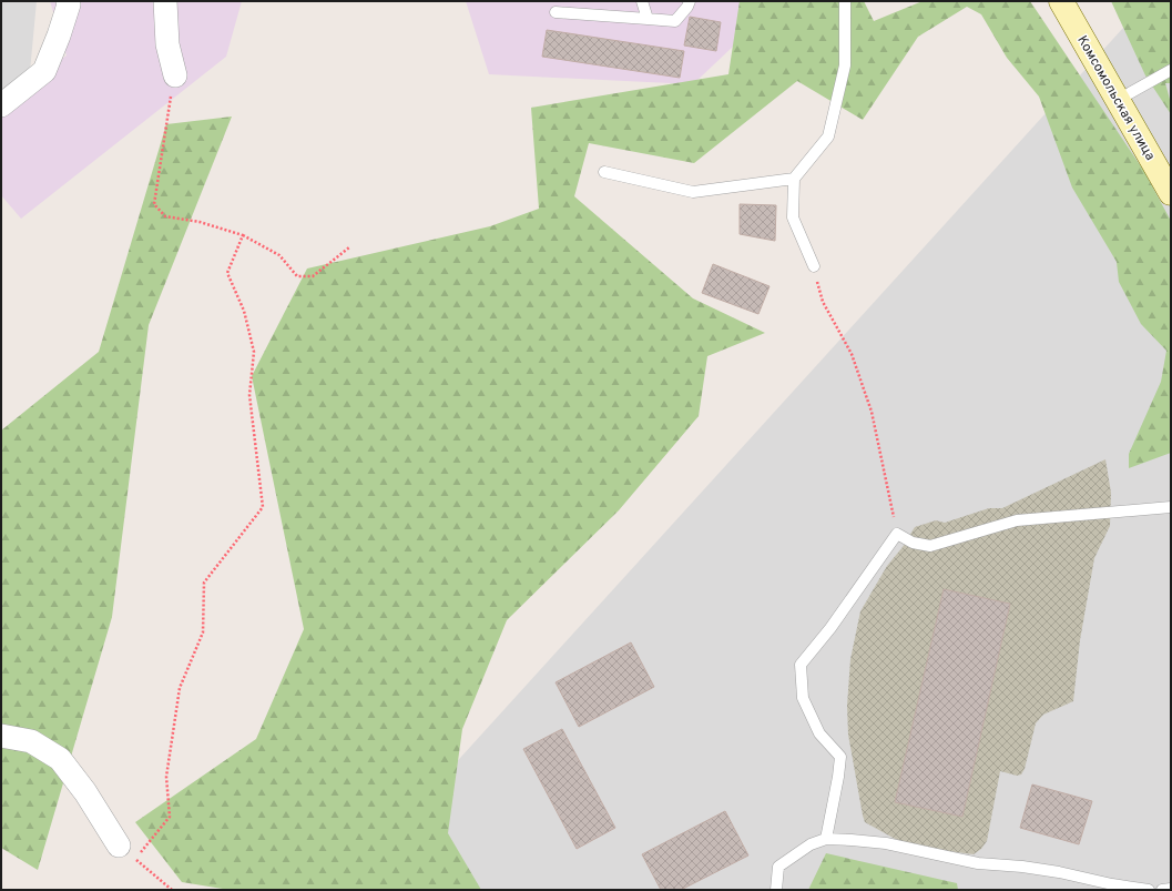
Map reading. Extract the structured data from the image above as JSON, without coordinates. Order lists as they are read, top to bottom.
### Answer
{
  "streets": {
    "main road": ["Комсомольская улица"]
  }
}
